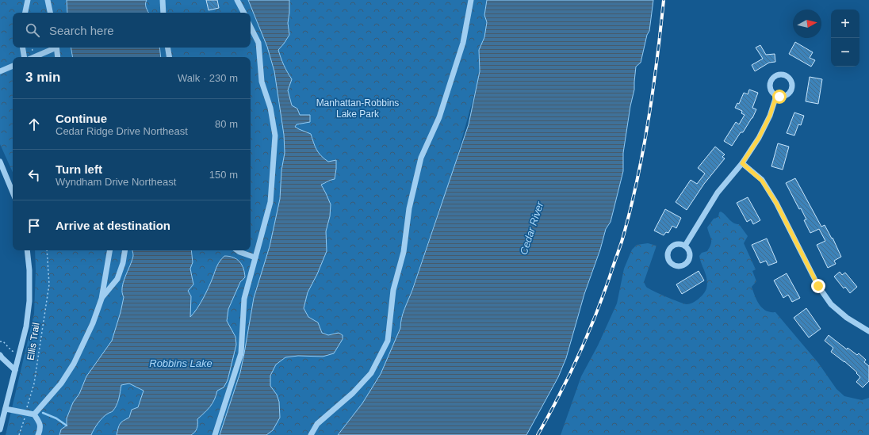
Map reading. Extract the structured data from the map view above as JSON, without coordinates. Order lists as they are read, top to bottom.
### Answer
{
  "streets": {
    "path": ["Ellis Trail"]
  },
  "water": ["Cedar River", "Robbins Lake"],
  "parks": ["Manhattan-Robbins Lake Park"],
  "north": "right",
  "page": {
    "map_buttons": ["+", "−"],
    "search": "Search here",
    "heading": ["3 min", "Walk · 230 m"],
    "list": [
      ["Continue", "Cedar Ridge Drive Northeast", "80 m"],
      ["Turn left", "Wyndham Drive Northeast", "150 m"],
      "Arrive at destination"
    ]
  }
}
